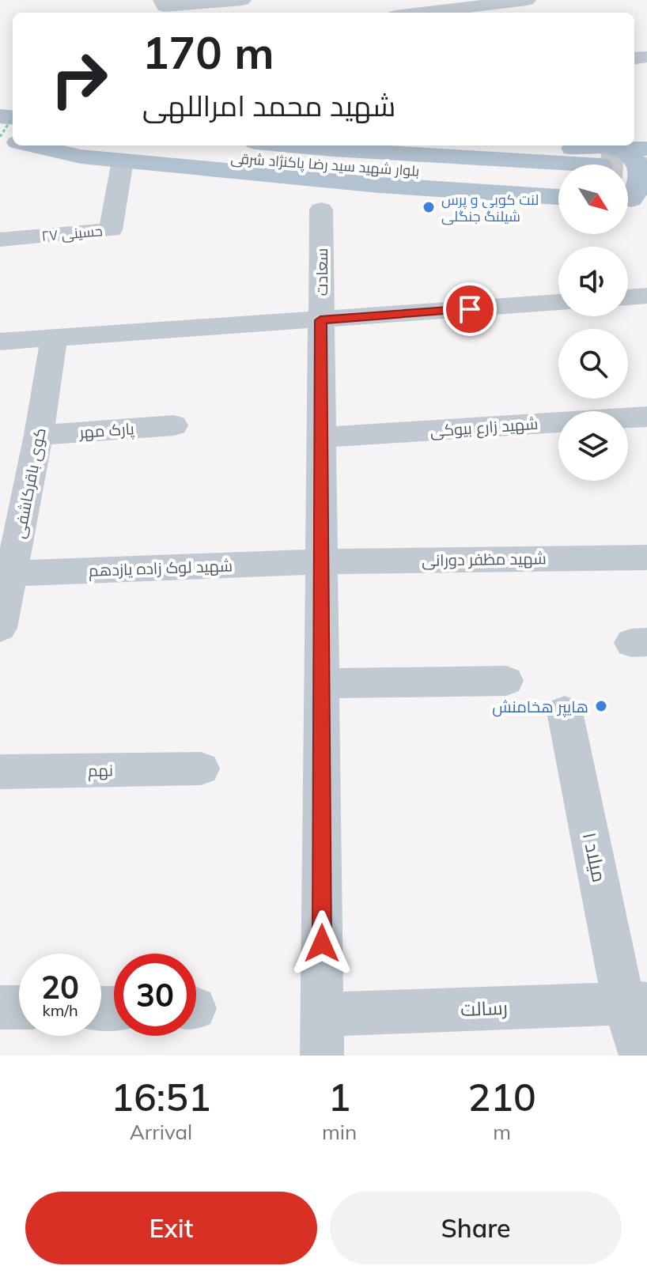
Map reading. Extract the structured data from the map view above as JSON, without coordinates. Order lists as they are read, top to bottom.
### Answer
{
  "streets": {
    "main road": ["بلوار شهید سید رضا پاکنژاد شرقی"],
    "street": [
      "حسینی ۲۷",
      "سعادت",
      "شهید زارع بیوکی",
      "پارک مهر",
      "کوی باقرکاشفی",
      "شهید مظفر دورانی",
      "شهید لوک زاده یازدهم",
      "نهم",
      "میلاد ۱",
      "رسالت"
    ]
  },
  "crossings": [
    ["سعادت", "شهید زارع بیوکی"],
    ["سعادت", "شهید مظفر دورانی"],
    ["سعادت", "شهید لوک زاده یازدهم"],
    ["سعادت", "رسالت"],
    ["پارک مهر", "کوی باقرکاشفی"],
    ["کوی باقرکاشفی", "شهید لوک زاده یازدهم"],
    ["شهید مظفر دورانی", "شهید لوک زاده یازدهم"],
    ["میلاد ۱", "رسالت"]
  ],
  "places": ["لنت کوبی و پرس شیلنگ‌ جنگلی", "هایپر هخامنش"],
  "north": "bottom right",
  "page": {
    "turn": ["170 m", "شهید محمد امراللهی"],
    "speed": "20 km/h",
    "limit": "30",
    "eta": [
      "16:51",
      "Arrival",
      "1",
      "min",
      "210",
      "m"
    ],
    "buttons": ["Exit", "Share"]
  }
}
